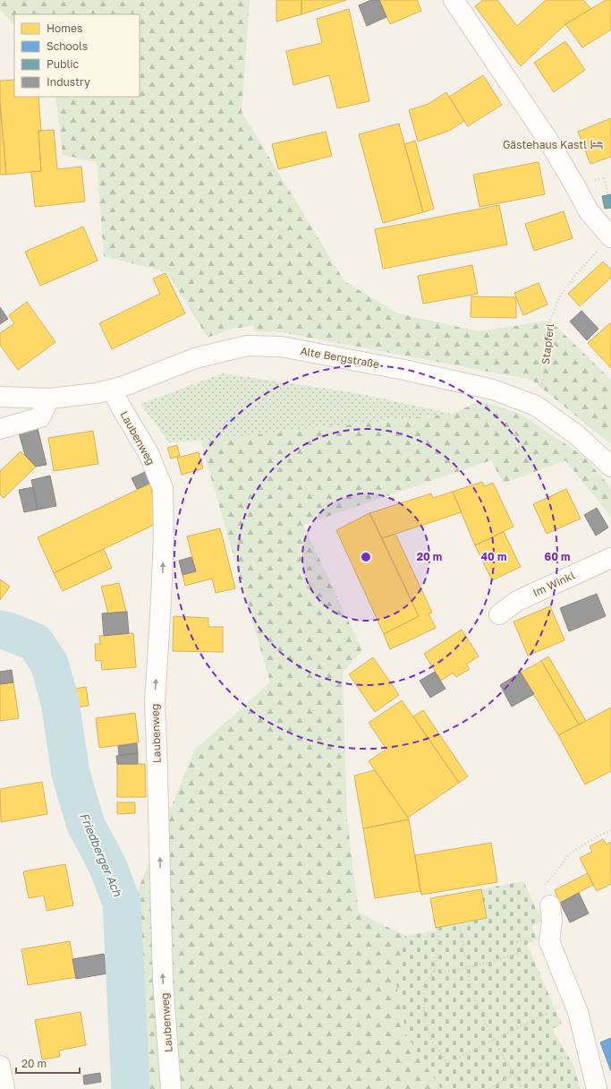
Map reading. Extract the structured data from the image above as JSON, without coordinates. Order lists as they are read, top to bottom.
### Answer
{
  "streets": {
    "street": ["Alte Bergstraße", "Laubenweg", "Im Winkl"],
    "path": ["Stapferl"]
  },
  "crossings": [
    ["Stapferl", "Alte Bergstraße"],
    ["Alte Bergstraße", "Laubenweg"]
  ],
  "one_way": ["Laubenweg"],
  "water": ["Friedberger Ach"],
  "places": {
    "hotel": ["Gästehaus Kastl"]
  },
  "legend": [
    "Homes",
    "Schools",
    "Public",
    "Industry"
  ],
  "scale_bar": "20 m",
  "rings": ["20 m", "40 m", "60 m"]
}
